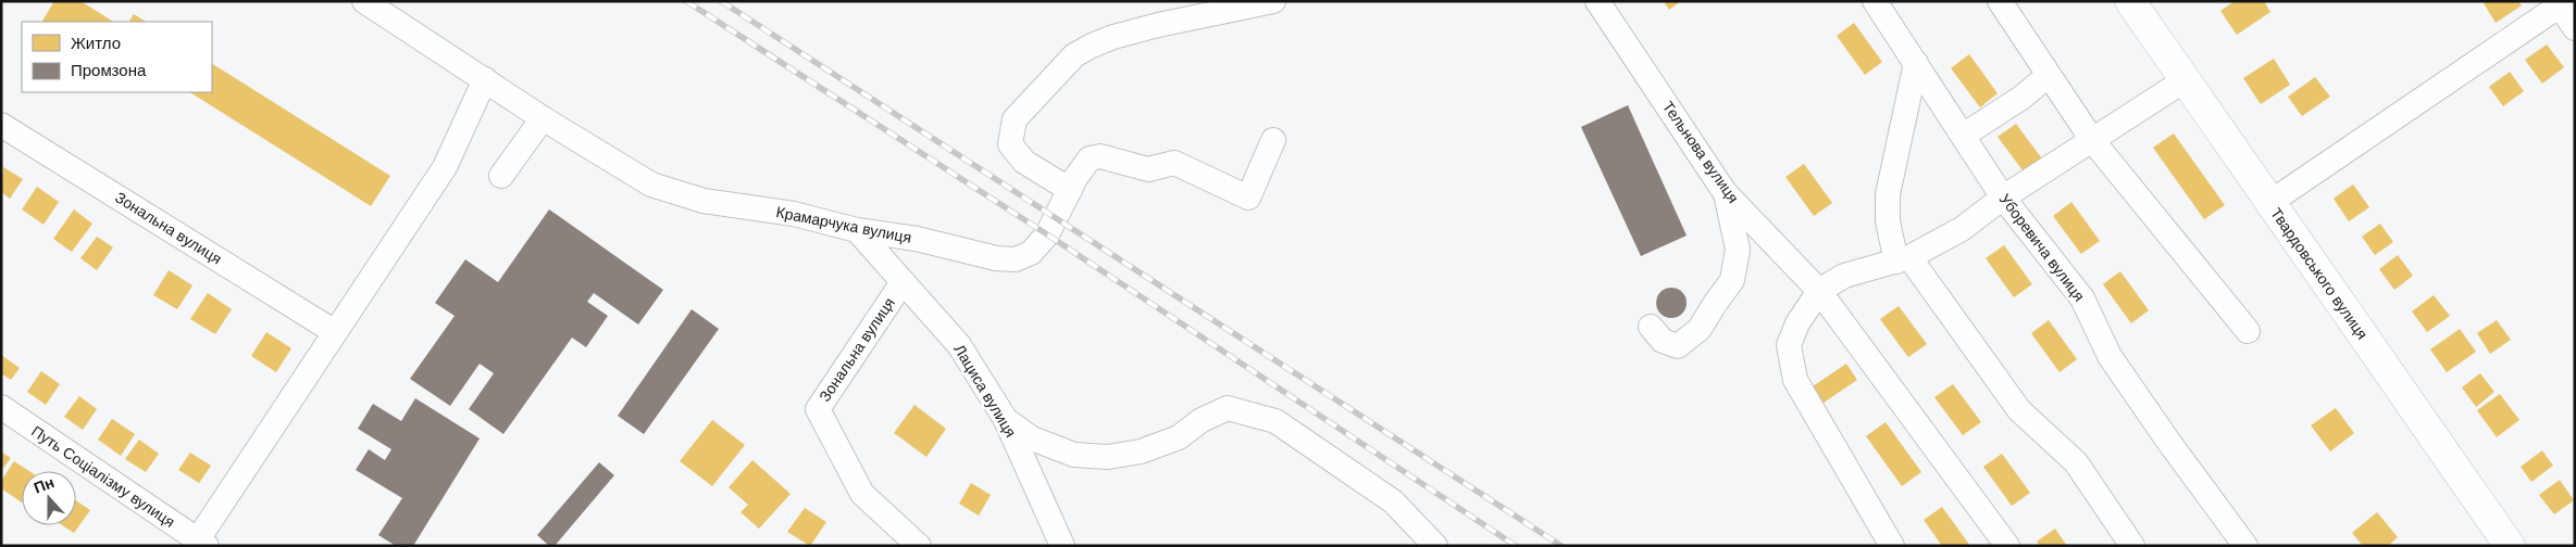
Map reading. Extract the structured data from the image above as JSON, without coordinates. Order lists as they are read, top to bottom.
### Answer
{
  "streets": {
    "main road": ["Твардовського вулиця"],
    "street": [
      "Тельнова вулиця",
      "Крамарчука вулиця",
      "Зональна вулиця",
      "Уборевича вулиця",
      "Лациса вулиця",
      "Путь Соціалізму вулиця"
    ]
  },
  "crossings": [
    ["Крамарчука вулиця", "Лациса вулиця"],
    ["Зональна вулиця", "Лациса вулиця"]
  ],
  "legend": ["Житло", "Промзона"],
  "north": "top"
}
